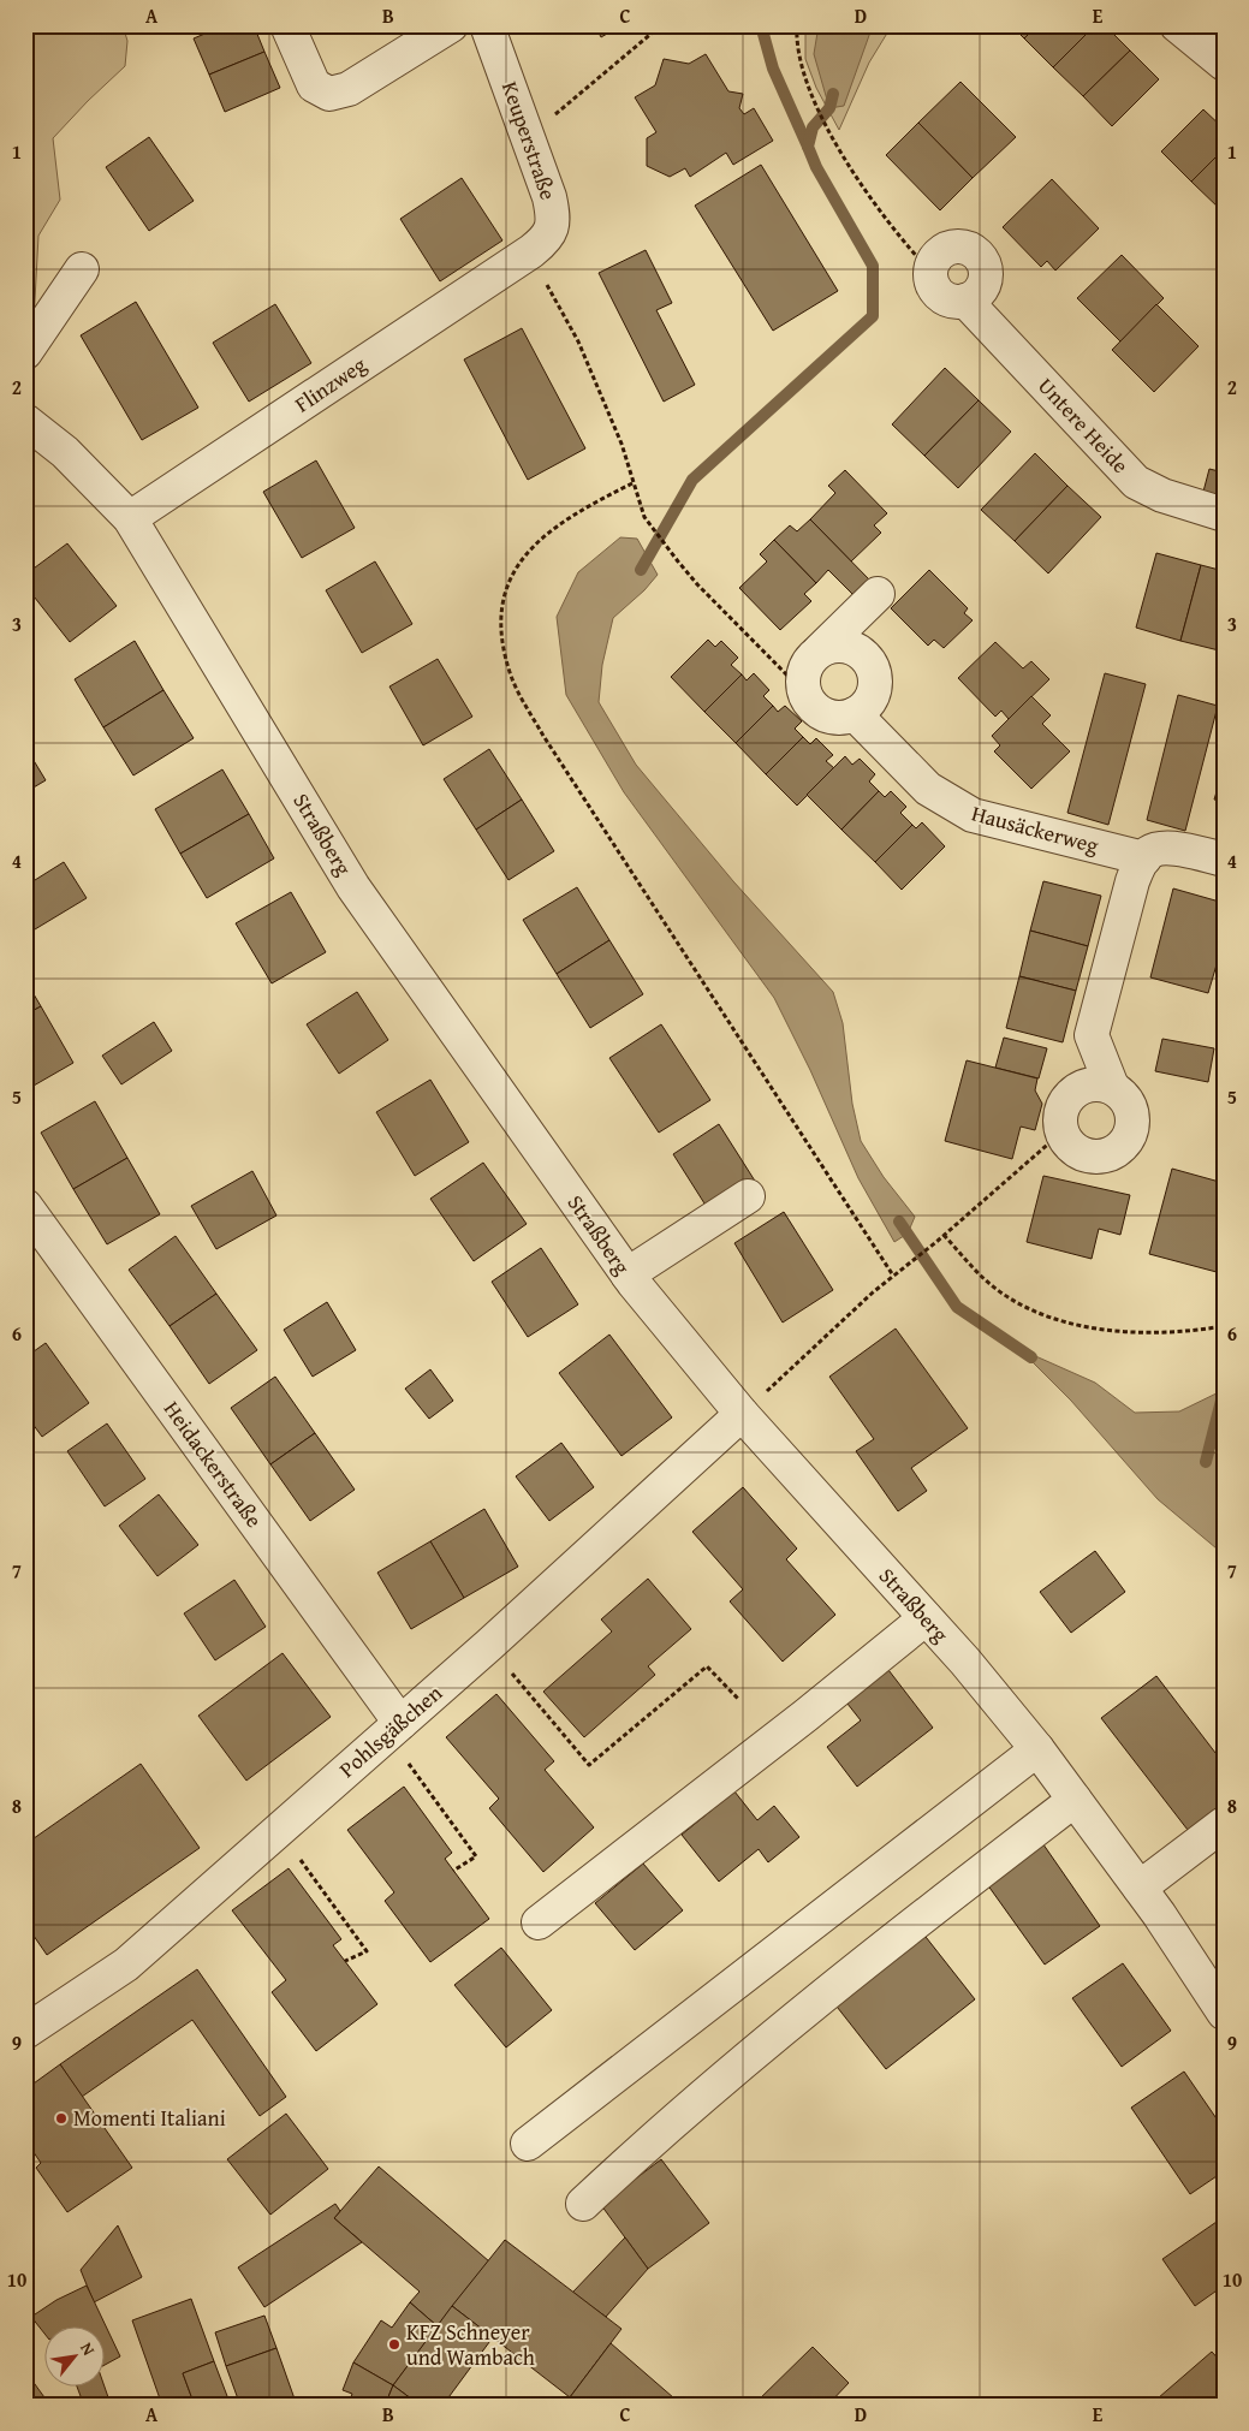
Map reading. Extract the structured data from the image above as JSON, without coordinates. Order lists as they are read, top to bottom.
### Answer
{
  "streets": {
    "street": [
      "Keuperstraße",
      "Flinzweg",
      "Untere Heide",
      "Hausäckerweg",
      "Straßberg",
      "Heidackerstraße",
      "Pohlsgäßchen"
    ]
  },
  "crossings": [
    ["Keuperstraße", "Flinzweg"],
    ["Flinzweg", "Straßberg"],
    ["Straßberg", "Pohlsgäßchen"],
    ["Heidackerstraße", "Pohlsgäßchen"]
  ],
  "places": ["Momenti Italiani", "KFZ Schneyer und Wambach"],
  "north": "top right",
  "grid": {
    "columns": [
      "A",
      "B",
      "C",
      "D",
      "E"
    ],
    "rows": [
      "1",
      "2",
      "3",
      "4",
      "5",
      "6",
      "7",
      "8",
      "9",
      "10"
    ]
  }
}
